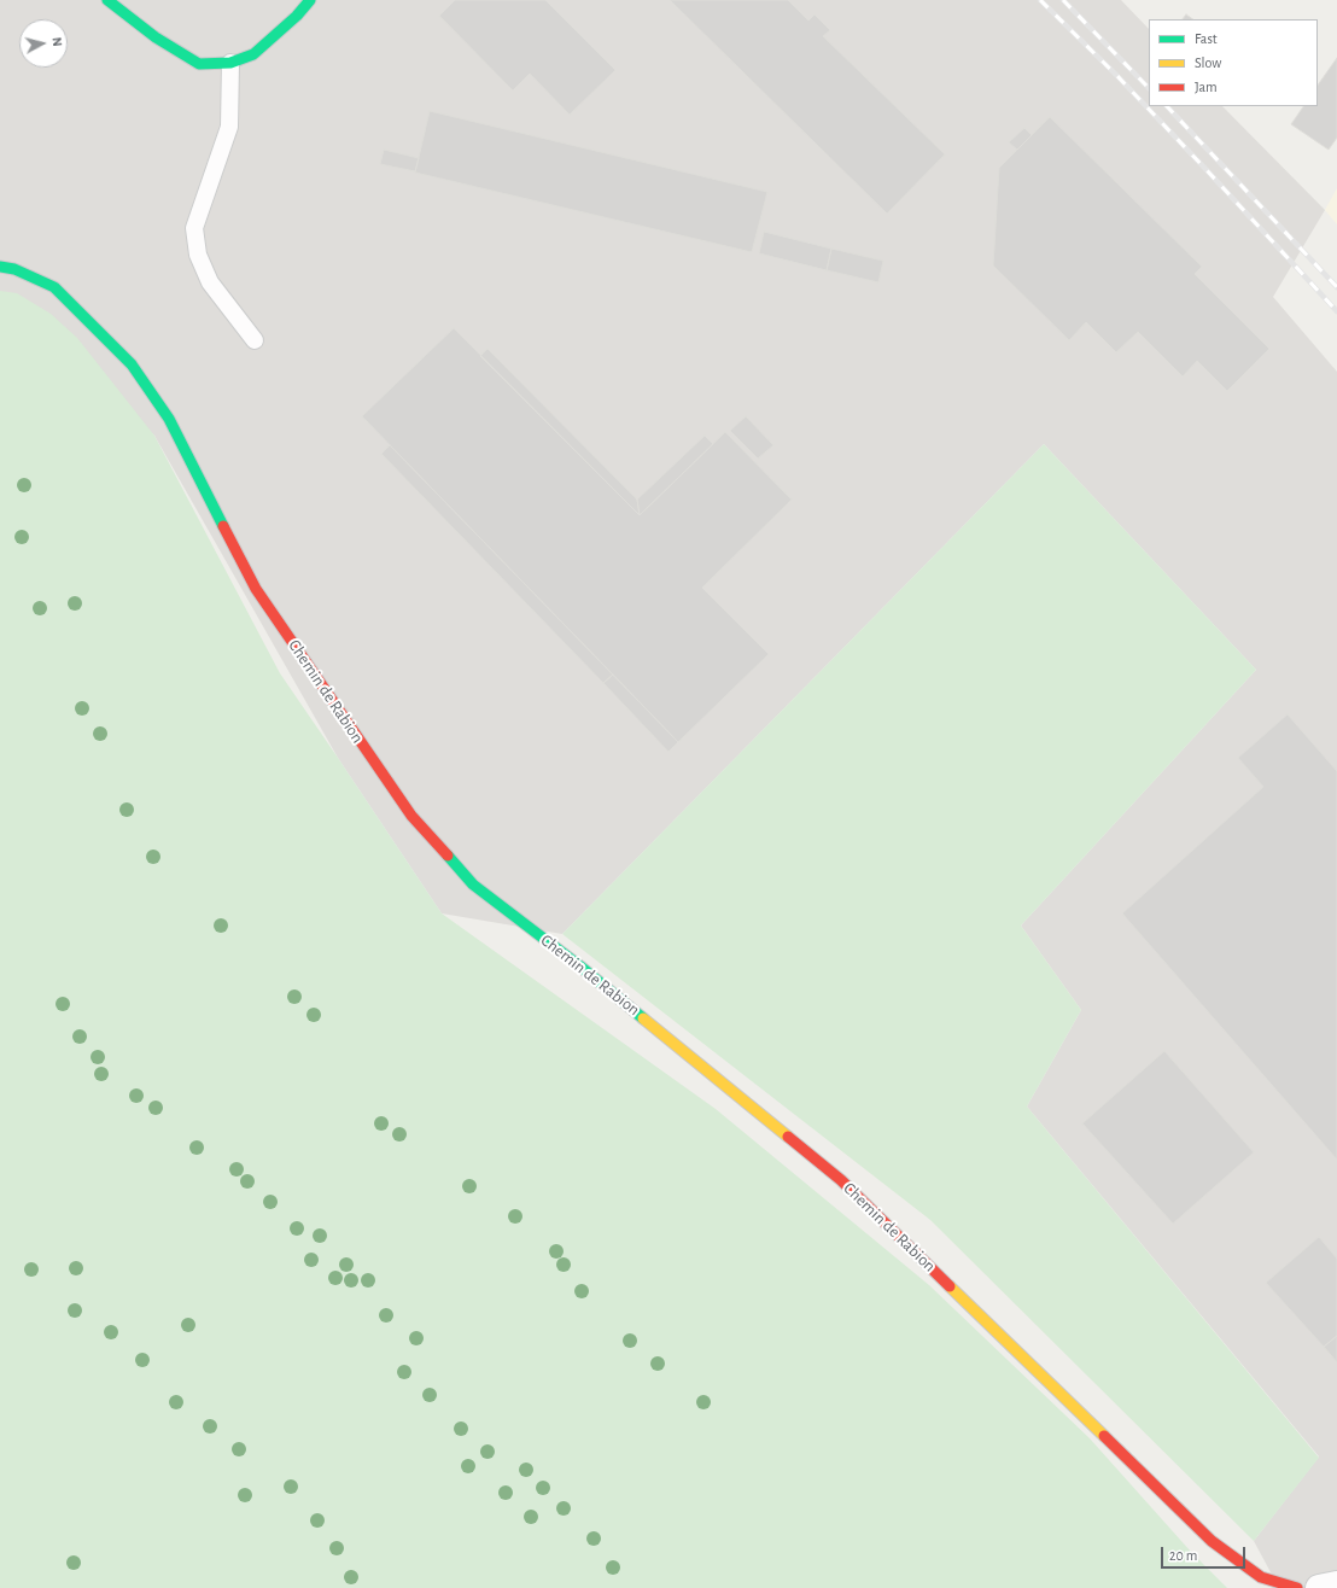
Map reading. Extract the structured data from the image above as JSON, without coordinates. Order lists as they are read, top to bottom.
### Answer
{
  "streets": {
    "street": ["Chemin de Rabion"]
  },
  "legend": ["Fast", "Slow", "Jam"],
  "scale_bar": "20 m",
  "north": "right"
}
